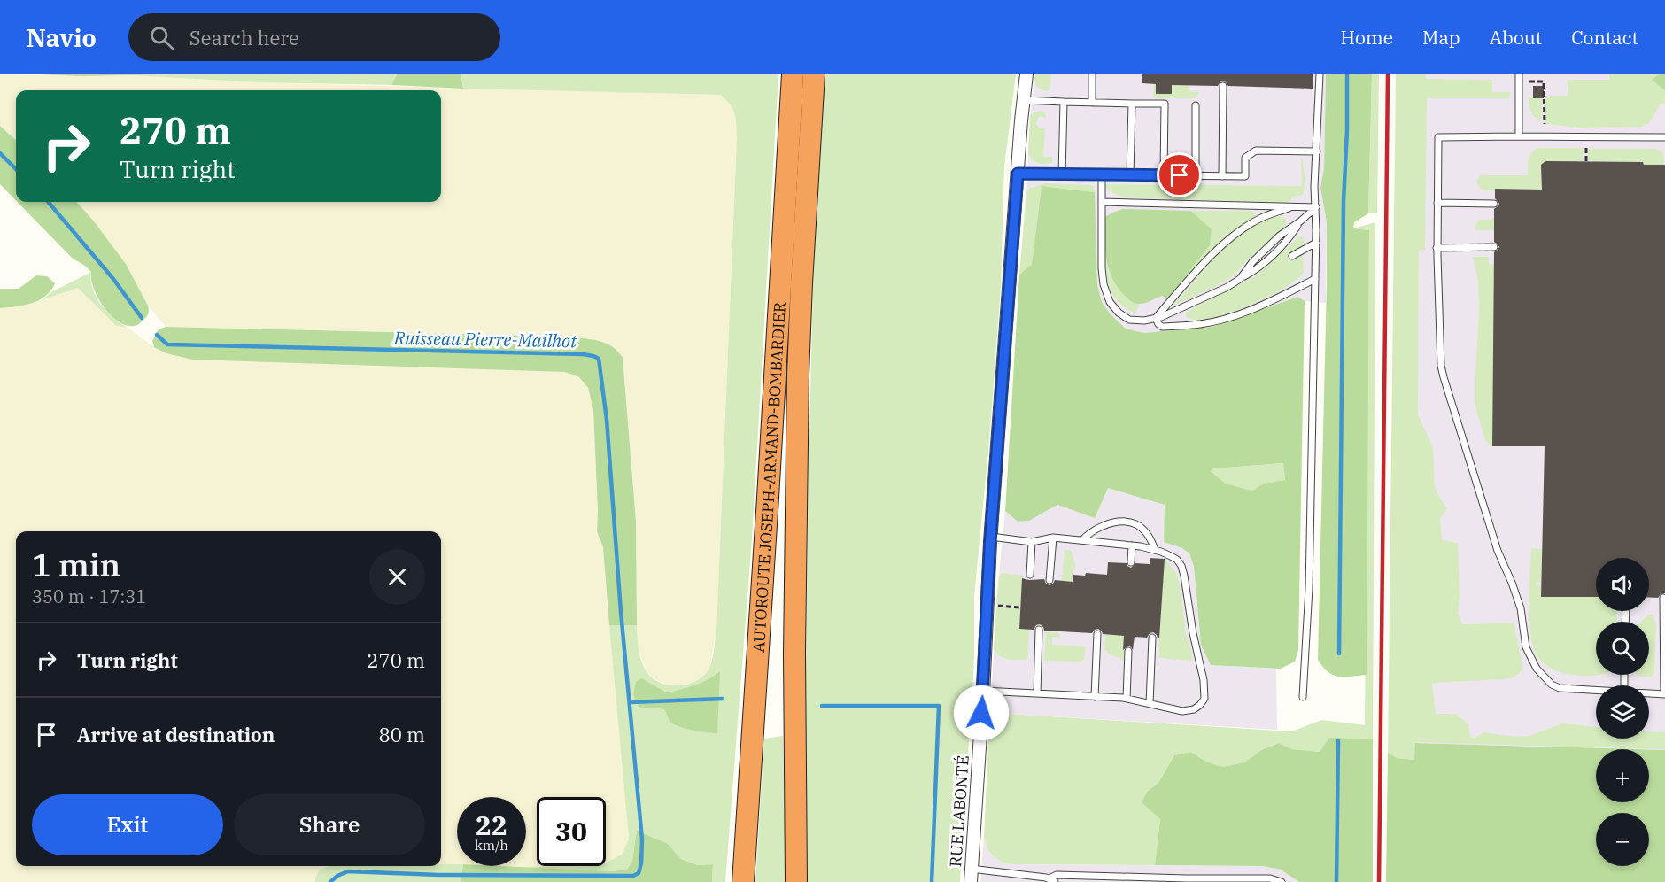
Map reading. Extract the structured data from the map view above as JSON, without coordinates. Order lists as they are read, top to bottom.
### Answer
{
  "streets": {
    "highway": ["AUTOROUTE JOSEPH-ARMAND-BOMBARDIER"],
    "street": ["RUE LABONTÉ"]
  },
  "water": ["Ruisseau Pierre-Mailhot"],
  "page": {
    "header": "Navio",
    "search": "Search here",
    "nav": [
      "Home",
      "Map",
      "About",
      "Contact"
    ],
    "turn": ["270 m", "Turn right"],
    "heading": ["1 min", "350 m · 17:31"],
    "map_buttons": ["+", "−"],
    "list": [
      {
        "name": "Turn right",
        "value": "270 m"
      },
      {
        "name": "Arrive at destination",
        "value": "80 m"
      }
    ],
    "buttons": ["Exit", "Share"],
    "speed": "22 km/h",
    "limit": "30"
  }
}
